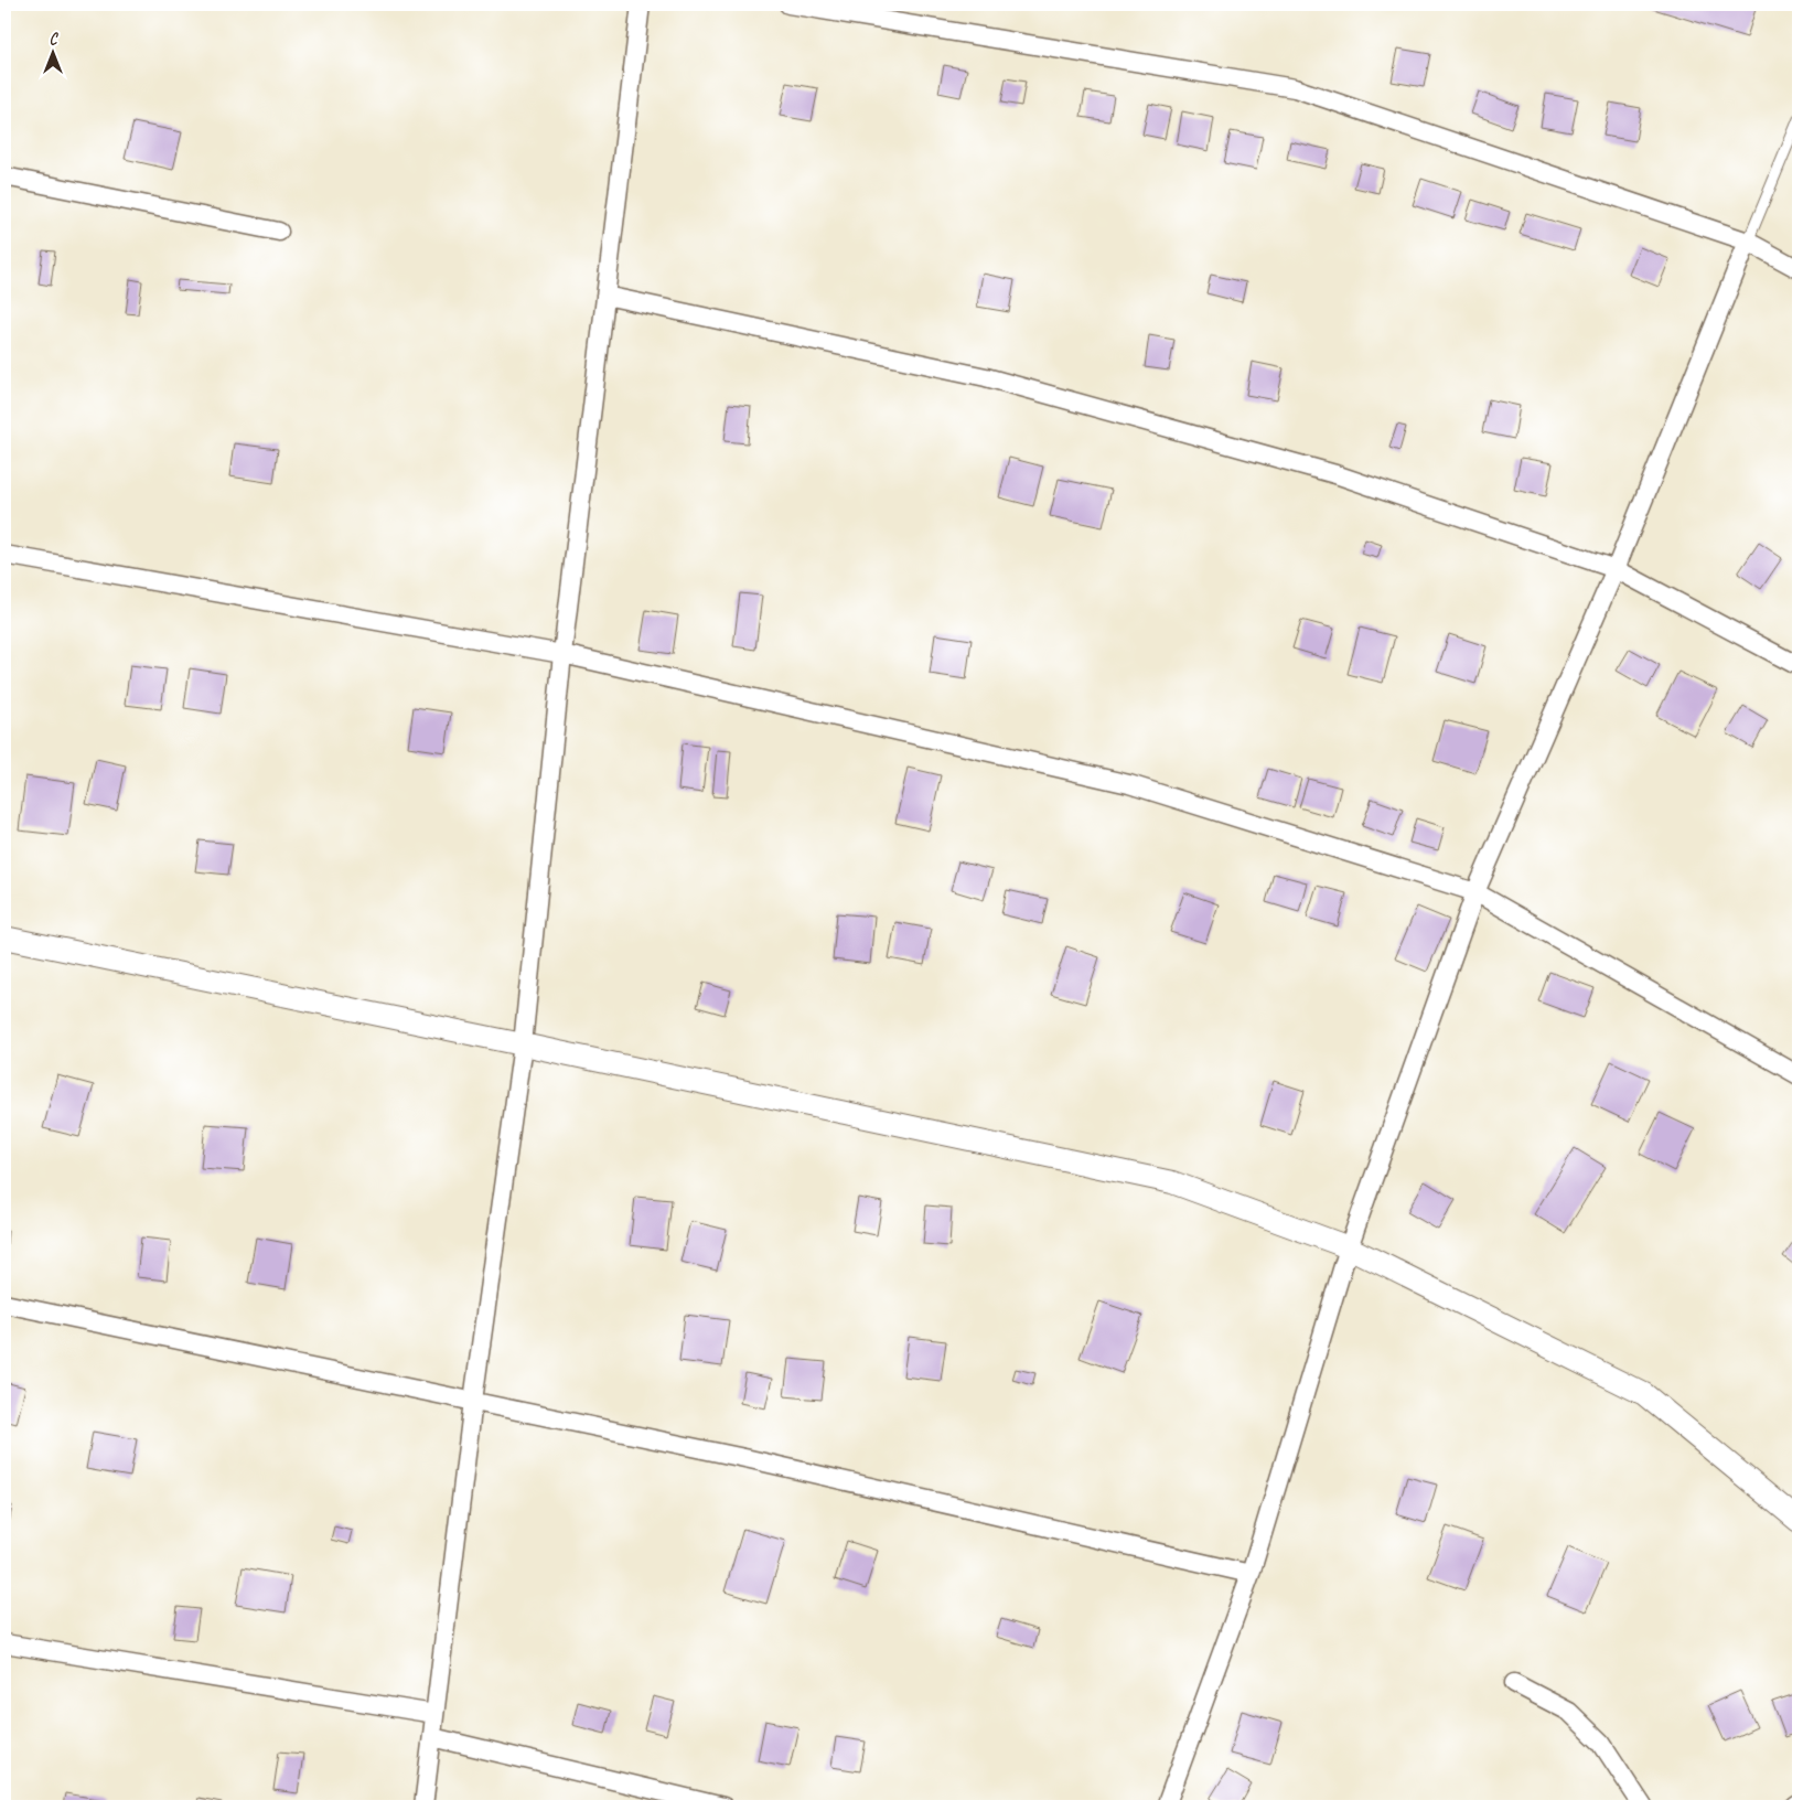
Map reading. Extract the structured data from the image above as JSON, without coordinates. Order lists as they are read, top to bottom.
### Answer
{
  "north": "top"
}
